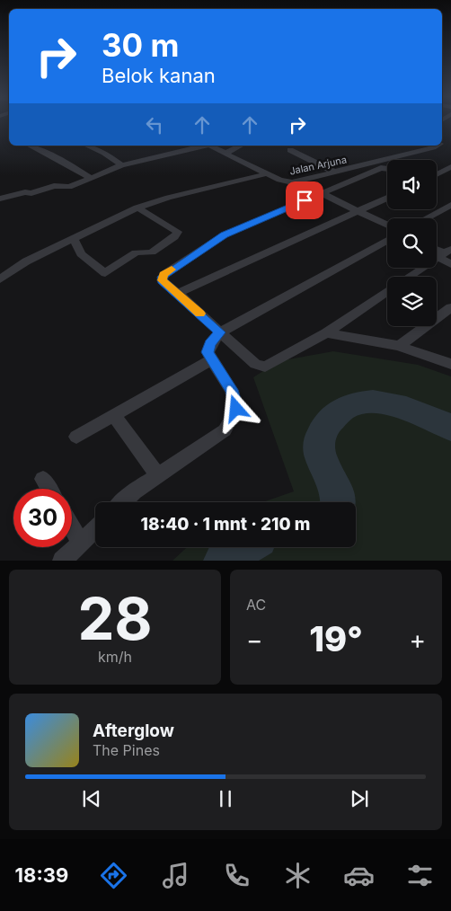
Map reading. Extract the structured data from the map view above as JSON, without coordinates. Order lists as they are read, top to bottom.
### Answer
{
  "streets": {
    "street": ["Jalan Arjuna"]
  },
  "page": {
    "turn": ["30 m", "Belok kanan"],
    "limit": "30",
    "trip": "18:40 · 1 mnt · 210 m",
    "tile": [
      ["28", "km/h"],
      "AC"
    ],
    "heat": ["−", "19°", "+"],
    "song": ["Afterglow", "The Pines"],
    "tabs": "18:39"
  }
}
